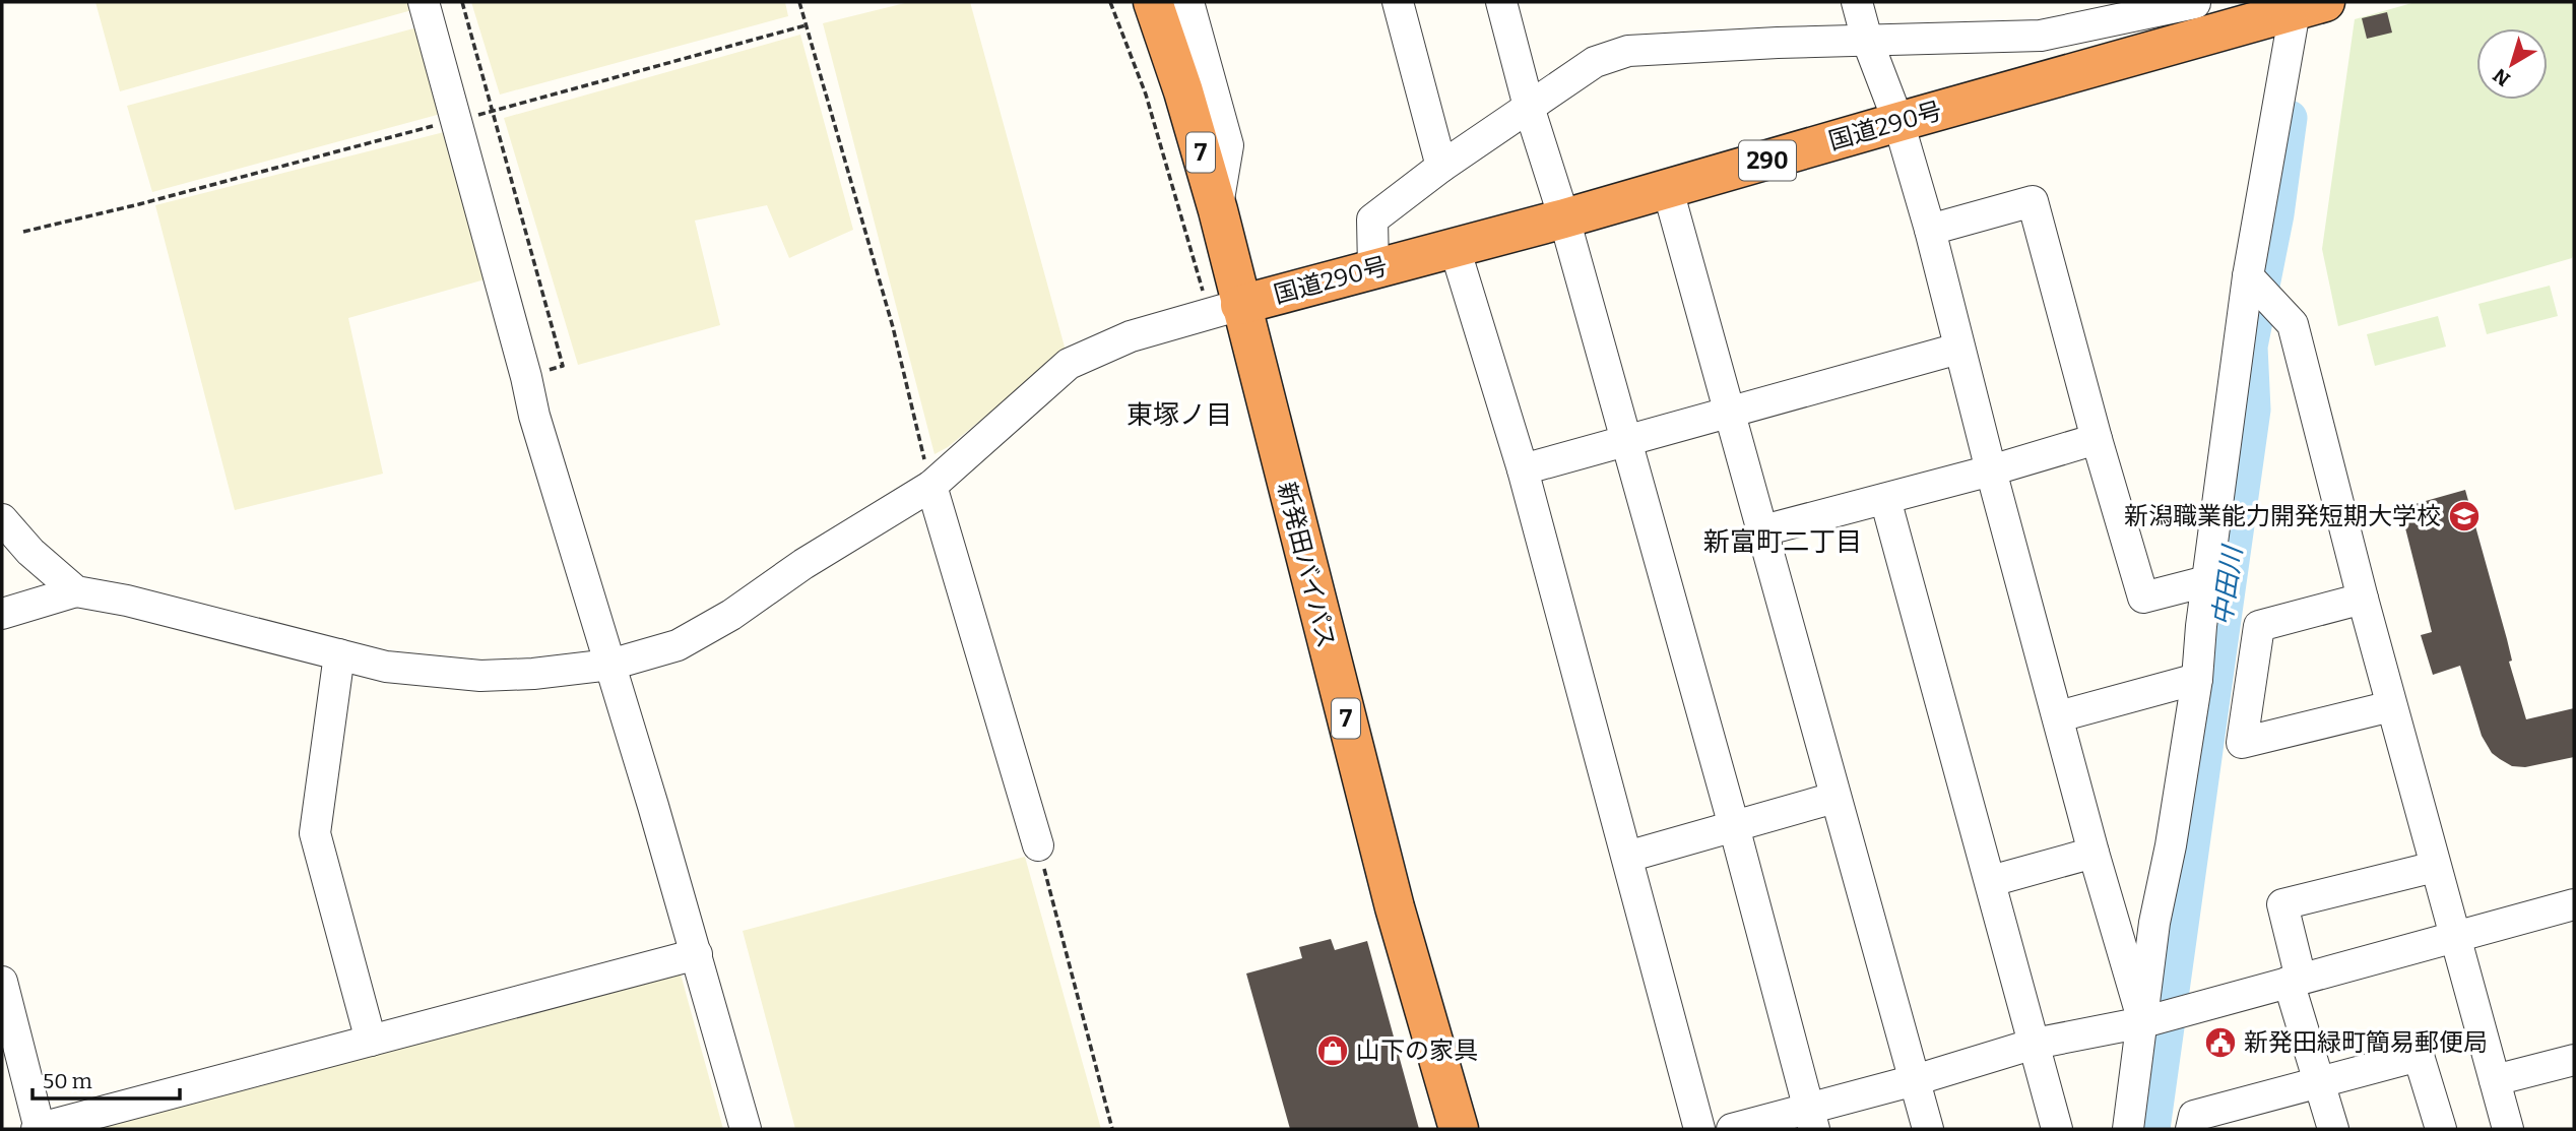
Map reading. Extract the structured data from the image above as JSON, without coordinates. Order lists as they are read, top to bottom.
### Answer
{
  "streets": {
    "highway": [
      "国道290号",
      "7",
      "290",
      "新発田バイパス"
    ]
  },
  "crossings": [
    ["国道290号", "新発田バイパス"]
  ],
  "districts": ["東塚ノ目", "新富町二丁目"],
  "water": ["中田川"],
  "places": {
    "school or university": ["新潟職業能力開発短期大学校"],
    "public building": ["新発田緑町簡易郵便局"],
    "shop": ["山下の家具"]
  },
  "scale_bar": "50 m",
  "north": "bottom left"
}
